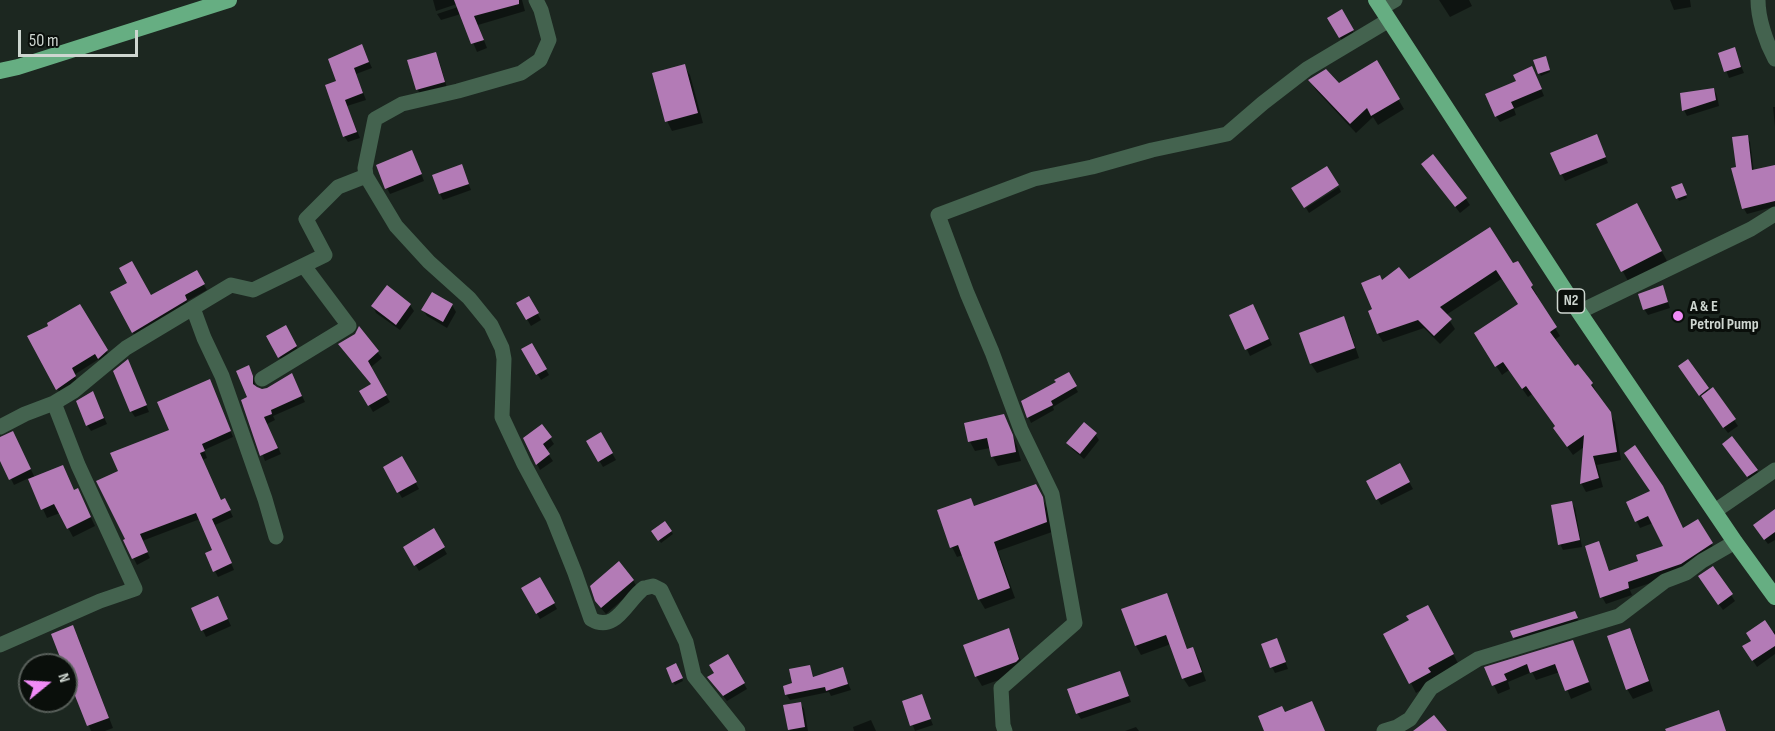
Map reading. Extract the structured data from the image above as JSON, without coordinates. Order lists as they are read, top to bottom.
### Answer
{
  "streets": {
    "highway": ["N2"]
  },
  "places": ["A & E Petrol Pump"],
  "scale_bar": "50 m",
  "north": "right"
}
